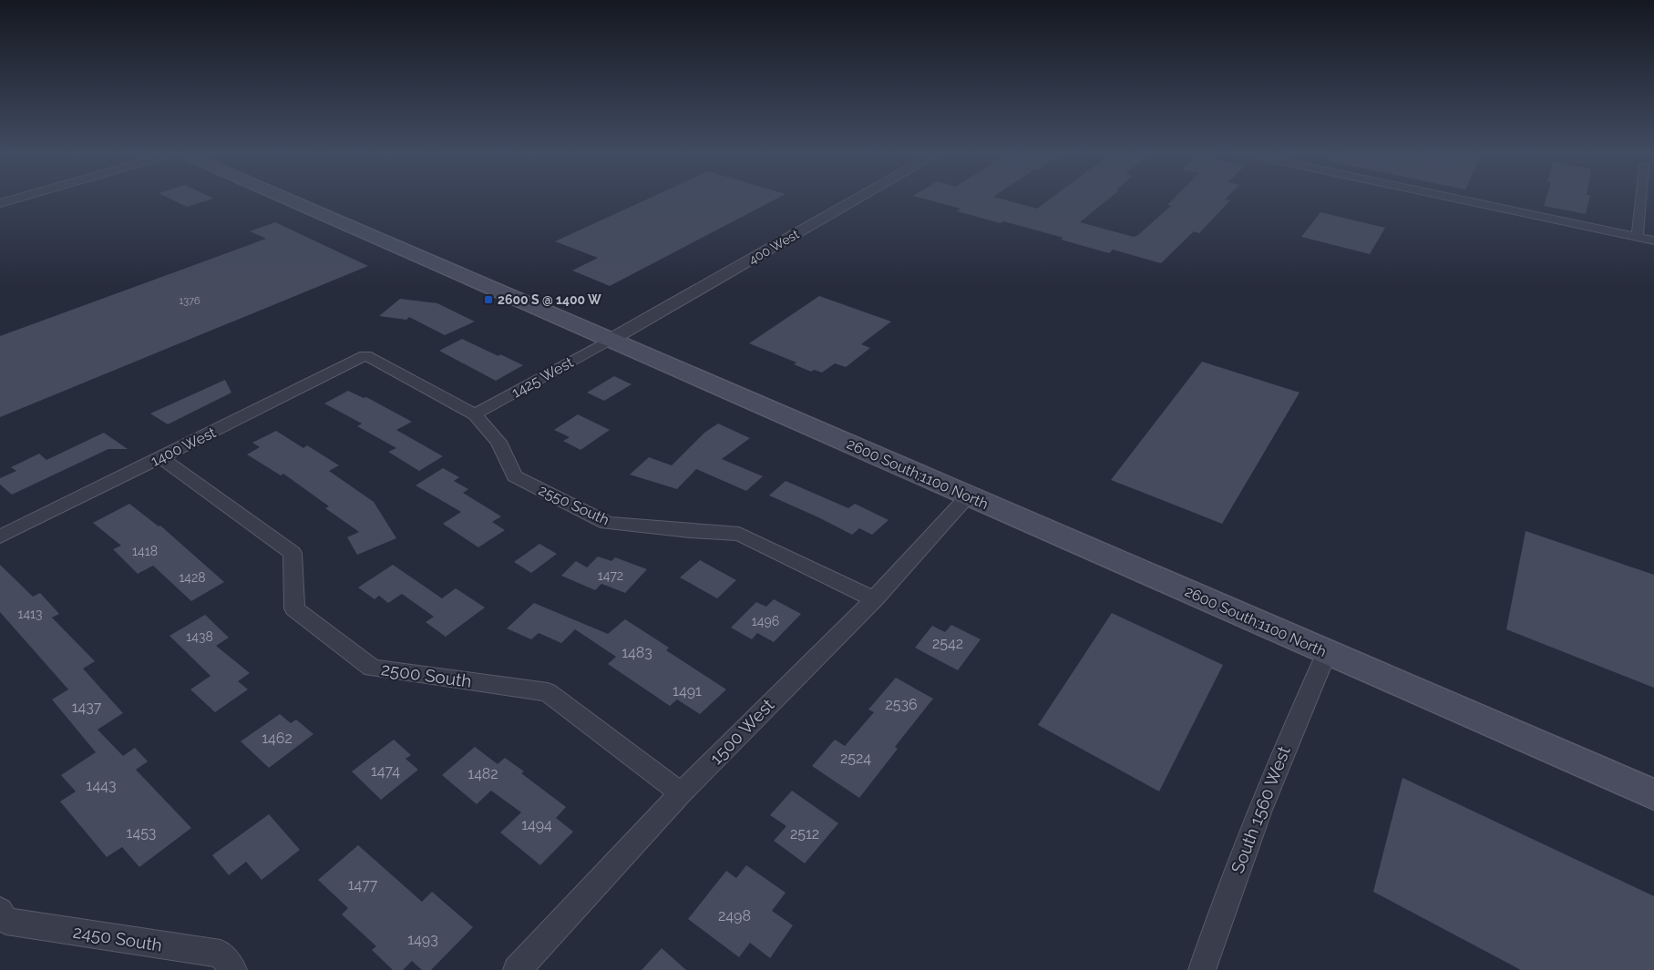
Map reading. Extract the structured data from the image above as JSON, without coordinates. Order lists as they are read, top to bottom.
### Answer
{
  "streets": {
    "main road": ["2600 South;1100 North"],
    "street": [
      "400 West",
      "1425 West",
      "1400 West",
      "2550 South",
      "2500 South",
      "1500 West",
      "South 1560 West",
      "2450 South"
    ]
  },
  "crossings": [
    ["400 West", "1425 West"],
    ["400 West", "2600 South;1100 North"],
    ["1425 West", "2600 South;1100 North"],
    ["1425 West", "2550 South"],
    ["1400 West", "2550 South"],
    ["1400 West", "2500 South"],
    ["2600 South;1100 North", "1500 West"],
    ["2600 South;1100 North", "South 1560 West"],
    ["2550 South", "1500 West"],
    ["2500 South", "1500 West"]
  ],
  "places": {
    "transit": ["2600 S @ 1400 W"]
  },
  "house_numbers": [
    "1376",
    "1418",
    "1472",
    "1428",
    "1413",
    "1496",
    "1438",
    "2542",
    "1483",
    "1491",
    "2536",
    "1437",
    "1462",
    "2524",
    "1474",
    "1482",
    "1443",
    "1494",
    "1453",
    "2512",
    "1477",
    "2498",
    "1493"
  ]
}
